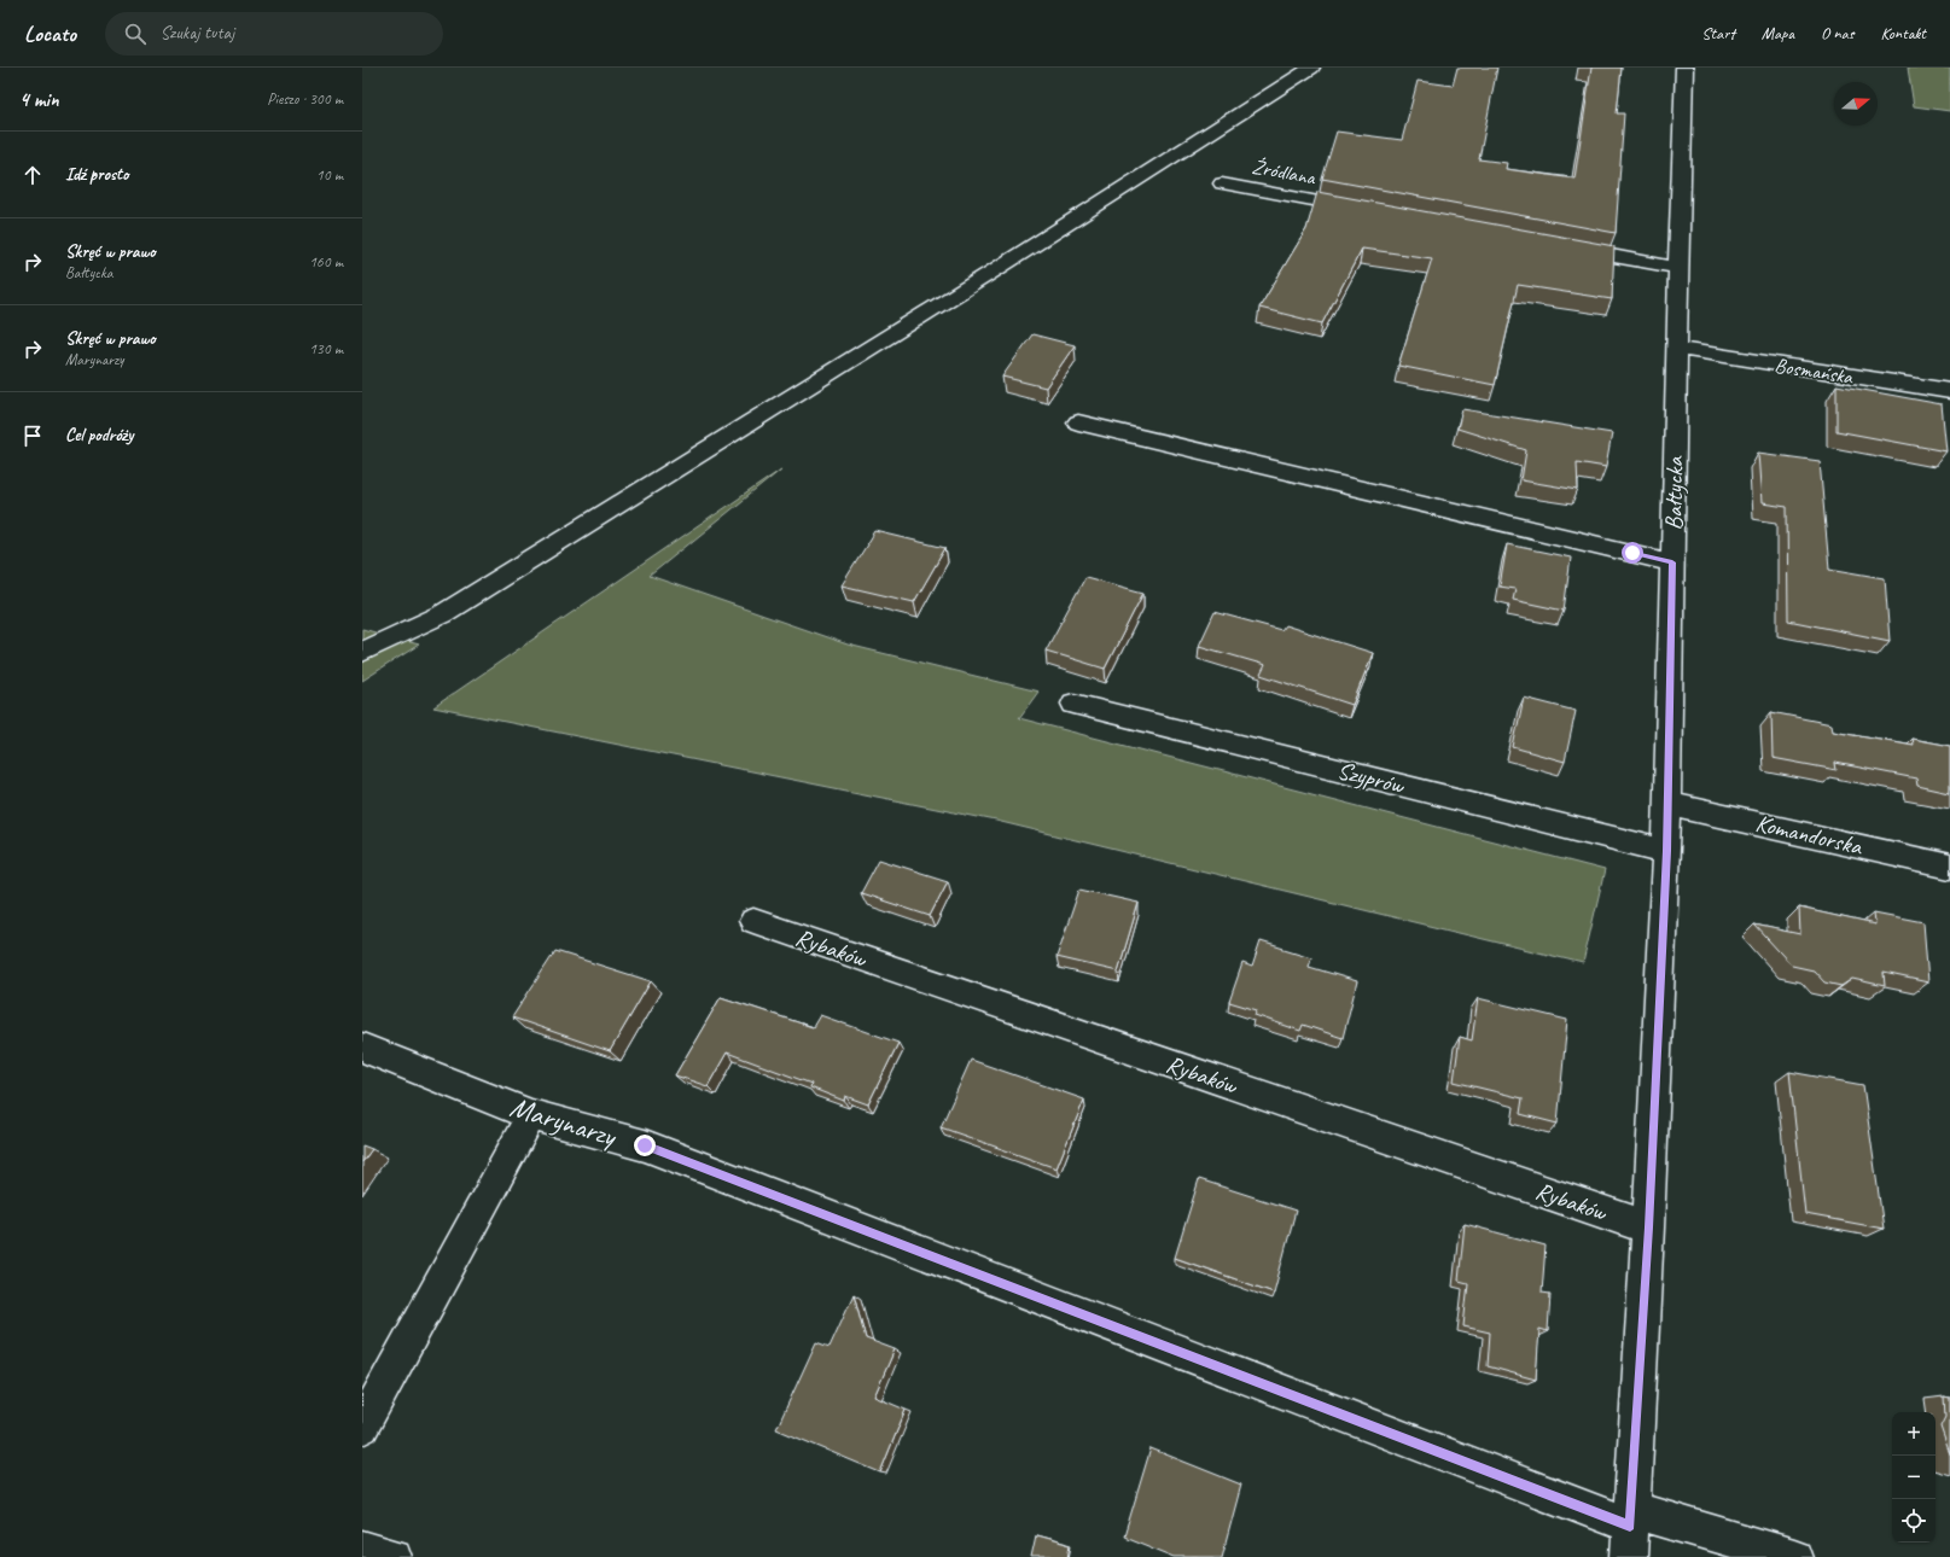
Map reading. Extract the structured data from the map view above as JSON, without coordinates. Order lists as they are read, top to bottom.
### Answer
{
  "streets": {
    "street": [
      "Źródlana",
      "Bosmańska",
      "Bałtycka",
      "Szyprów",
      "Komandorska",
      "Rybaków",
      "Marynarzy"
    ]
  },
  "crossings": [
    ["Bosmańska", "Bałtycka"],
    ["Bałtycka", "Szyprów"],
    ["Bałtycka", "Komandorska"],
    ["Bałtycka", "Rybaków"],
    ["Bałtycka", "Marynarzy"]
  ],
  "north": "right",
  "page": {
    "header": "Locato",
    "search": "Szukaj tutaj",
    "nav": [
      "Start",
      "Mapa",
      "O nas",
      "Kontakt"
    ],
    "heading": ["4 min", "Pieszo · 300 m"],
    "list": [
      ["Idź prosto", "10 m"],
      ["Skręć w prawo", "Bałtycka", "160 m"],
      ["Skręć w prawo", "Marynarzy", "130 m"],
      "Cel podróży"
    ],
    "map_buttons": ["+", "−"]
  }
}
